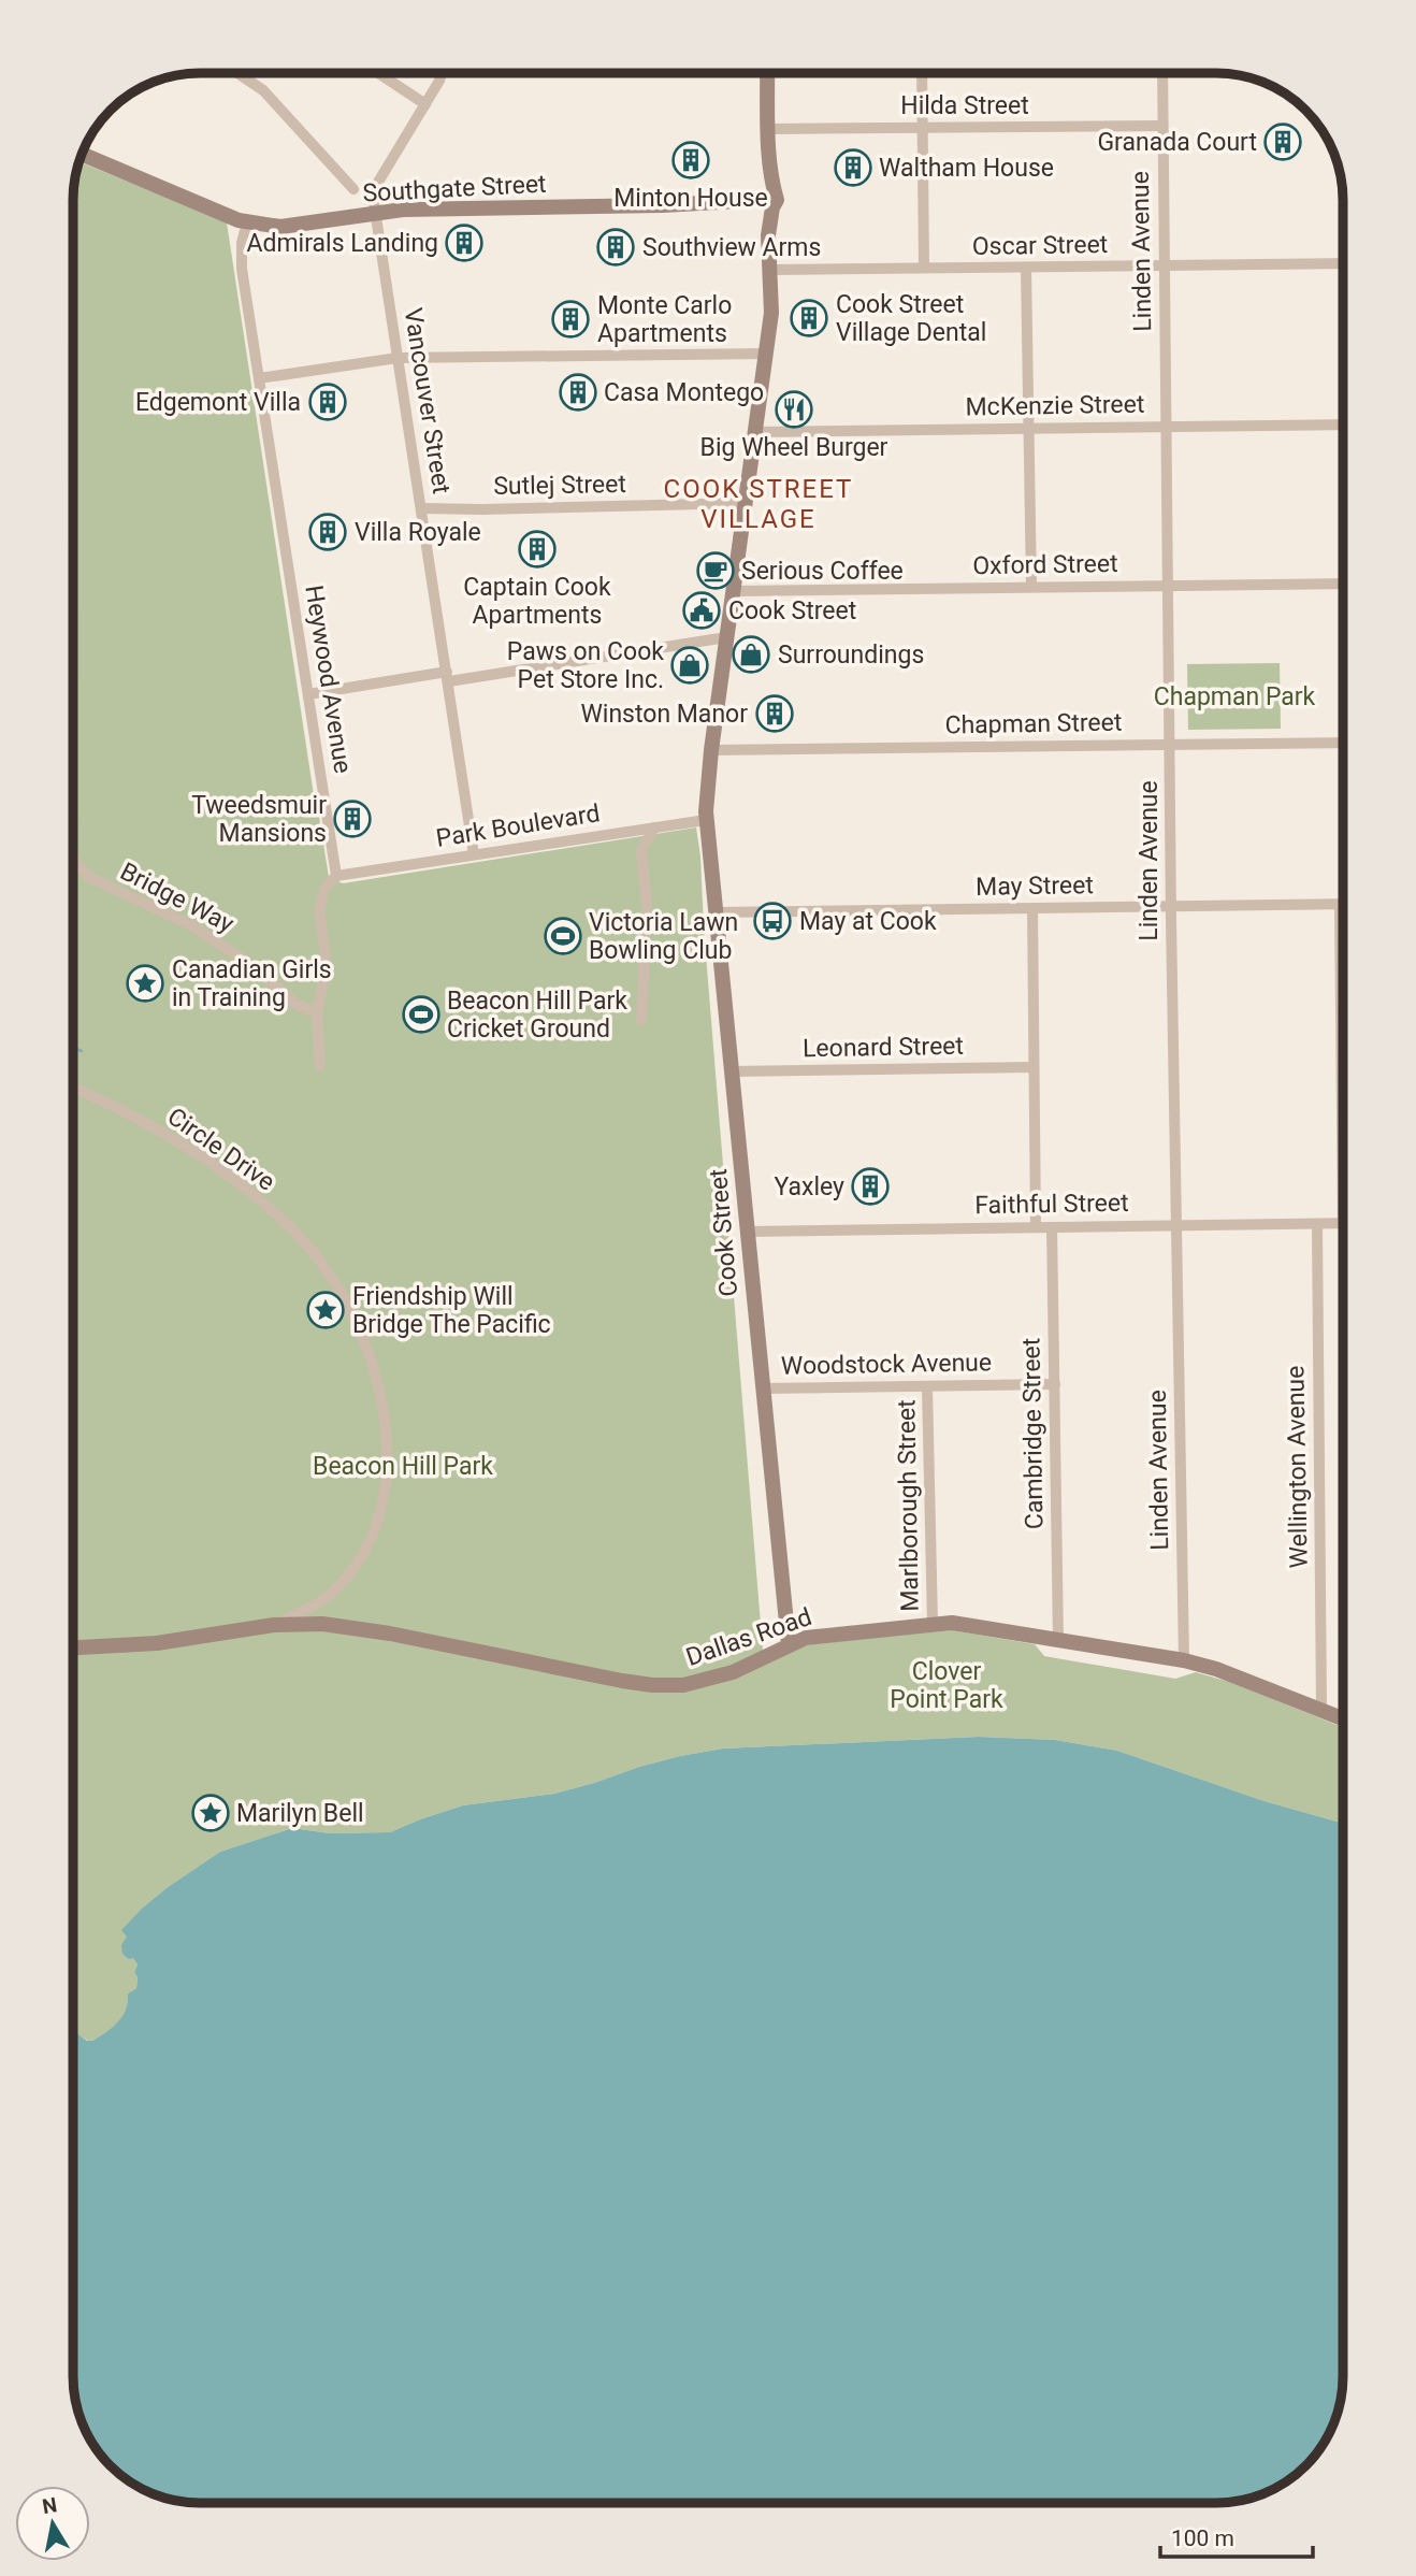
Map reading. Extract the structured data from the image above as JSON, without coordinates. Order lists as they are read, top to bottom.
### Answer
{
  "streets": {
    "main road": ["Southgate Street", "Cook Street", "Dallas Road"],
    "street": [
      "Hilda Street",
      "Oscar Street",
      "Linden Avenue",
      "Vancouver Street",
      "McKenzie Street",
      "Sutlej Street",
      "Oxford Street",
      "Heywood Avenue",
      "Chapman Street",
      "Park Boulevard",
      "May Street",
      "Bridge Way",
      "Leonard Street",
      "Circle Drive",
      "Faithful Street",
      "Woodstock Avenue",
      "Cambridge Street",
      "Wellington Avenue",
      "Marlborough Street"
    ]
  },
  "crossings": [
    ["Hilda Street", "Linden Avenue"],
    ["Hilda Street", "Cook Street"],
    ["Southgate Street", "Vancouver Street"],
    ["Southgate Street", "Heywood Avenue"],
    ["Southgate Street", "Cook Street"],
    ["Oscar Street", "Linden Avenue"],
    ["Oscar Street", "Cook Street"],
    ["Linden Avenue", "McKenzie Street"],
    ["Linden Avenue", "Oxford Street"],
    ["Linden Avenue", "Chapman Street"],
    ["Linden Avenue", "May Street"],
    ["Linden Avenue", "Faithful Street"],
    ["Linden Avenue", "Dallas Road"],
    ["Vancouver Street", "Sutlej Street"],
    ["Vancouver Street", "Park Boulevard"],
    ["McKenzie Street", "Cook Street"],
    ["Sutlej Street", "Cook Street"],
    ["Oxford Street", "Cook Street"],
    ["Heywood Avenue", "Park Boulevard"],
    ["Chapman Street", "Cook Street"],
    ["Park Boulevard", "Cook Street"],
    ["May Street", "Cook Street"],
    ["Leonard Street", "Cook Street"],
    ["Circle Drive", "Dallas Road"],
    ["Faithful Street", "Cook Street"],
    ["Faithful Street", "Cambridge Street"],
    ["Faithful Street", "Wellington Avenue"],
    ["Cook Street", "Woodstock Avenue"],
    ["Cook Street", "Dallas Road"],
    ["Woodstock Avenue", "Cambridge Street"],
    ["Woodstock Avenue", "Marlborough Street"],
    ["Cambridge Street", "Dallas Road"],
    ["Wellington Avenue", "Dallas Road"],
    ["Marlborough Street", "Dallas Road"]
  ],
  "districts": ["COOK STREET VILLAGE"],
  "parks": ["Chapman Park", "Beacon Hill Park", "Clover Point Park"],
  "places": {
    "building": [
      "Granada Court",
      "Minton House",
      "Waltham House",
      "Admirals Landing",
      "Southview Arms",
      "Cook Street Village Dental",
      "Monte Carlo Apartments",
      "Casa Montego",
      "Edgemont Villa",
      "Villa Royale",
      "Captain Cook Apartments",
      "Winston Manor",
      "Tweedsmuir Mansions",
      "Yaxley"
    ],
    "restaurant": ["Big Wheel Burger"],
    "cafe": ["Serious Coffee"],
    "public building": ["Cook Street"],
    "shop": ["Surroundings", "Paws on Cook Pet Store Inc."],
    "bus stop": ["May at Cook"],
    "sports": ["Victoria Lawn Bowling Club", "Beacon Hill Park Cricket Ground"],
    "place": ["Canadian Girls in Training", "Friendship Will Bridge The Pacific", "Marilyn Bell"]
  },
  "scale_bar": "100 m",
  "north": "top"
}
